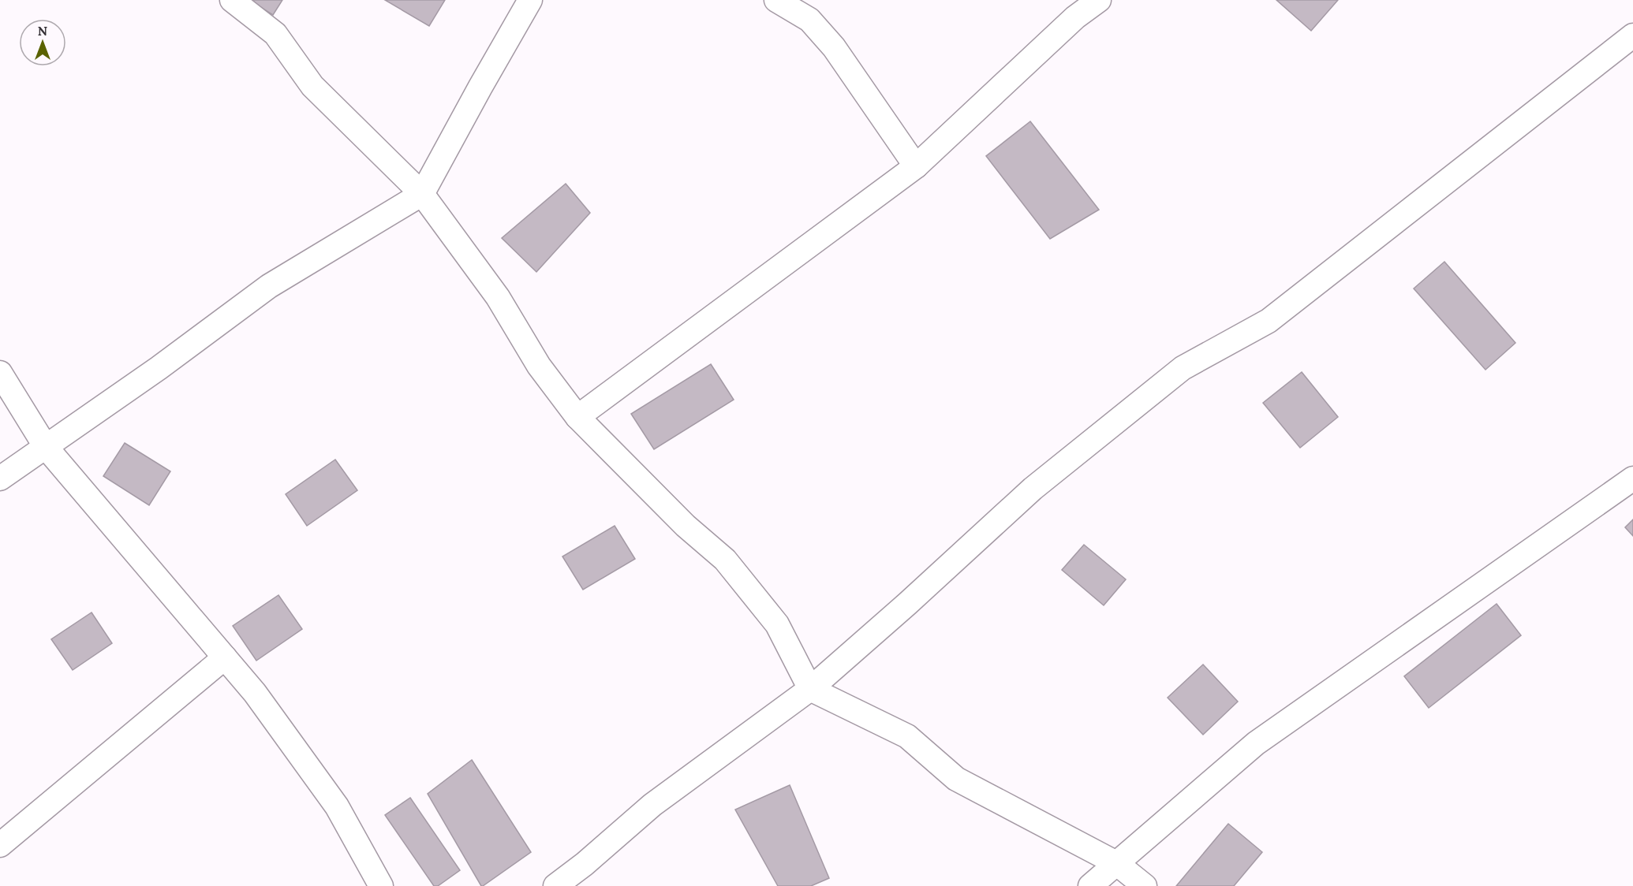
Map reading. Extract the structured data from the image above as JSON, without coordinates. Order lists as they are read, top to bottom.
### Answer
{
  "north": "top"
}
